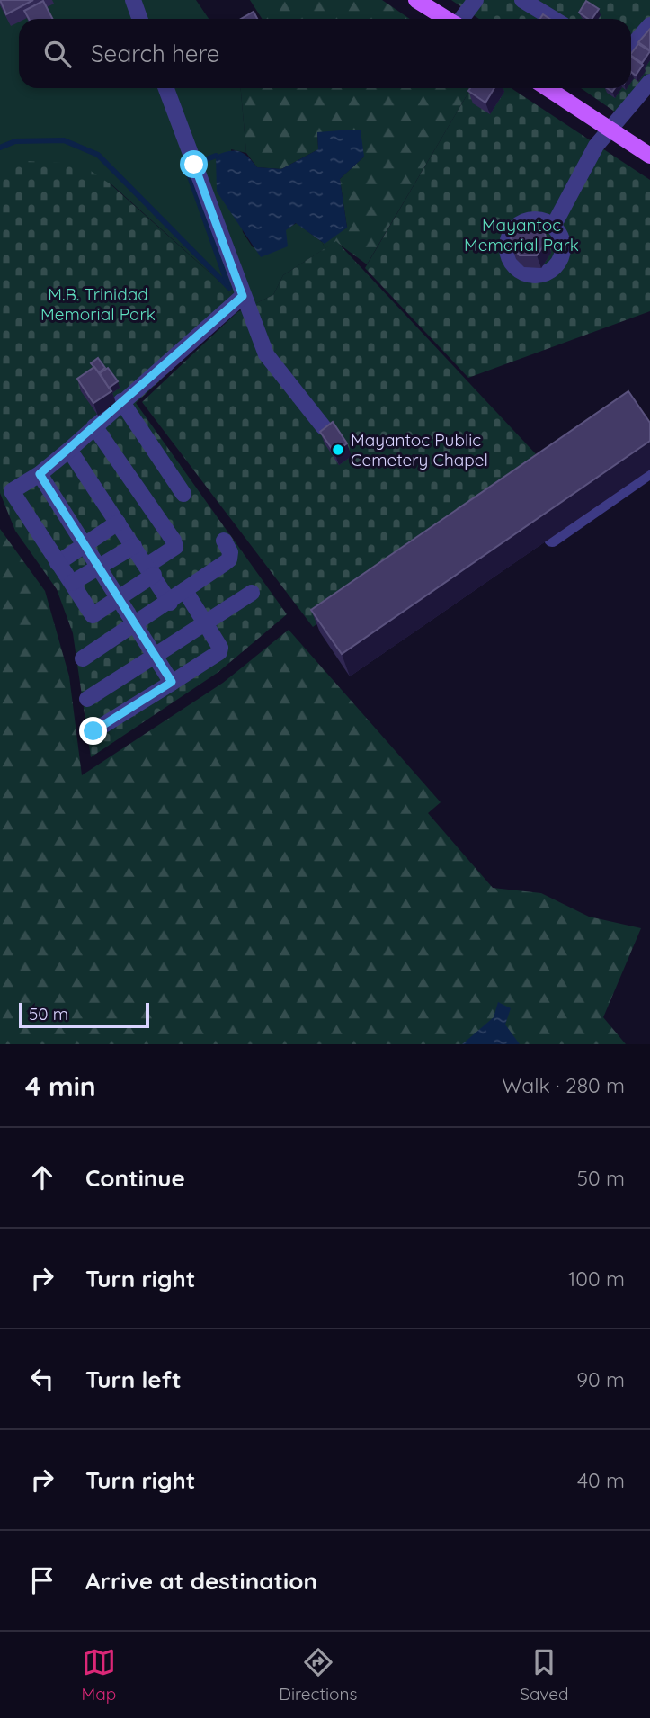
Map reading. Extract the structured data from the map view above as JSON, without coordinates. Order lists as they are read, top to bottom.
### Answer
{
  "parks": ["Mayantoc Memorial Park", "M.B. Trinidad Memorial Park"],
  "places": ["Mayantoc Public Cemetery Chapel"],
  "scale_bar": "50 m",
  "page": {
    "search": "Search here",
    "scale": "50 m",
    "heading": ["4 min", "Walk · 280 m"],
    "list": [
      ["Continue", "50 m"],
      ["Turn right", "100 m"],
      ["Turn left", "90 m"],
      ["Turn right", "40 m"],
      "Arrive at destination"
    ],
    "nav": ["Map", "Directions", "Saved"]
  }
}
